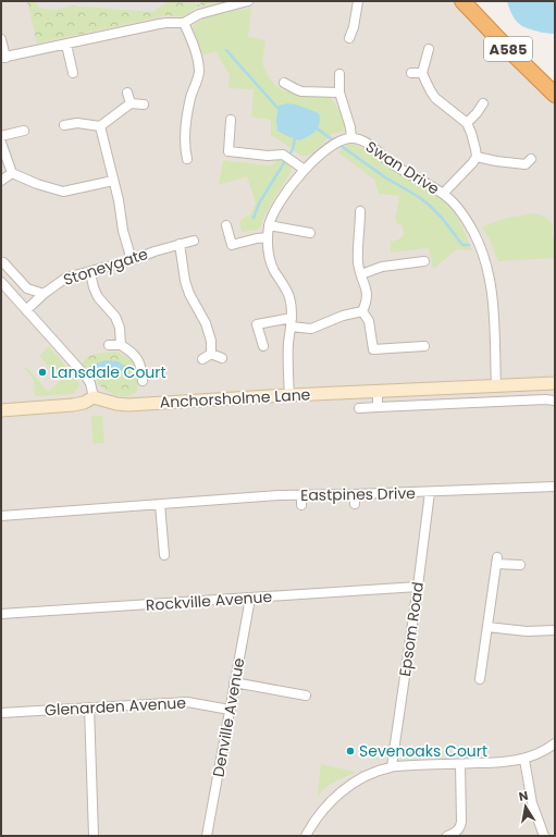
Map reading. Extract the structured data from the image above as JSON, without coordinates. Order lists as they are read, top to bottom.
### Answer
{
  "streets": {
    "highway": ["A585"],
    "street": [
      "Swan Drive",
      "Stoneygate",
      "Anchorsholme Lane",
      "Eastpines Drive",
      "Rockville Avenue",
      "Epsom Road",
      "Glenarden Avenue",
      "Denville Avenue"
    ]
  },
  "crossings": [
    ["Swan Drive", "Anchorsholme Lane"],
    ["Eastpines Drive", "Epsom Road"],
    ["Rockville Avenue", "Epsom Road"],
    ["Rockville Avenue", "Denville Avenue"],
    ["Glenarden Avenue", "Denville Avenue"]
  ],
  "places": ["Lansdale Court", "Sevenoaks Court"],
  "north": "top"
}
